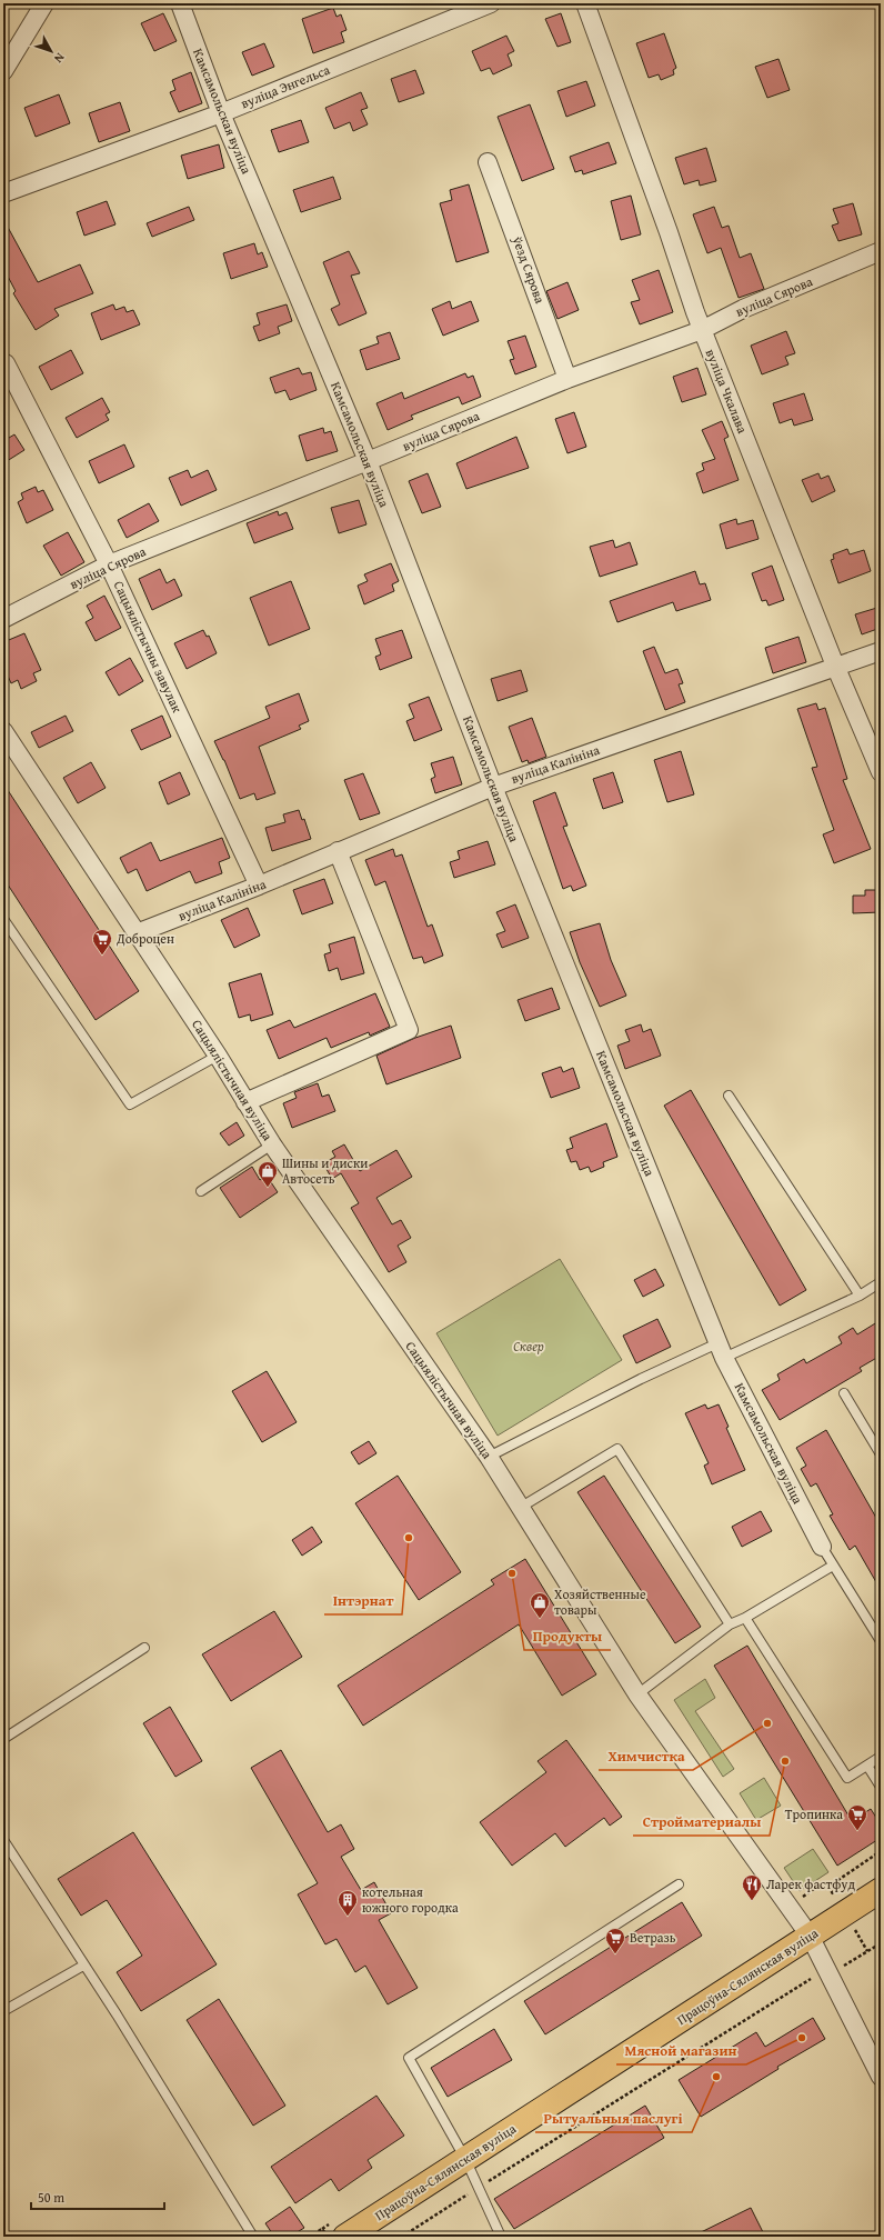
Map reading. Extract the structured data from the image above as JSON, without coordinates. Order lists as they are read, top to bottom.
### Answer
{
  "streets": {
    "main road": ["Працоўна-Сялянская вуліца"],
    "street": [
      "вуліца Энгельса",
      "Камсамольская вуліца",
      "ўезд Сярова",
      "вуліца Сярова",
      "вуліца Чкалава",
      "Сацыялістычны завулак",
      "вуліца Калініна",
      "Сацыялістычная вуліца"
    ]
  },
  "crossings": [
    ["вуліца Энгельса", "Камсамольская вуліца"],
    ["Камсамольская вуліца", "вуліца Сярова"],
    ["Камсамольская вуліца", "вуліца Калініна"],
    ["ўезд Сярова", "вуліца Сярова"],
    ["вуліца Сярова", "вуліца Чкалава"],
    ["вуліца Сярова", "Сацыялістычны завулак"],
    ["вуліца Чкалава", "вуліца Калініна"],
    ["Сацыялістычны завулак", "вуліца Калініна"],
    ["вуліца Калініна", "Сацыялістычная вуліца"],
    ["Сацыялістычная вуліца", "Працоўна-Сялянская вуліца"]
  ],
  "parks": ["Сквер"],
  "places": {
    "supermarket": ["Доброцен", "Тропинка", "Ветразь"],
    "shop": ["Шины и диски Автосеть", "Хозяйственные товары"],
    "other": [
      "Інтэрнат",
      "Продукты",
      "Химчистка",
      "Стройматериалы",
      "Мясной магазин",
      "Рытуальныя паслугі"
    ],
    "restaurant": ["Ларек фастфуд"],
    "building": ["котельная южного городка"]
  },
  "scale_bar": "50 m",
  "north": "bottom right"
}
